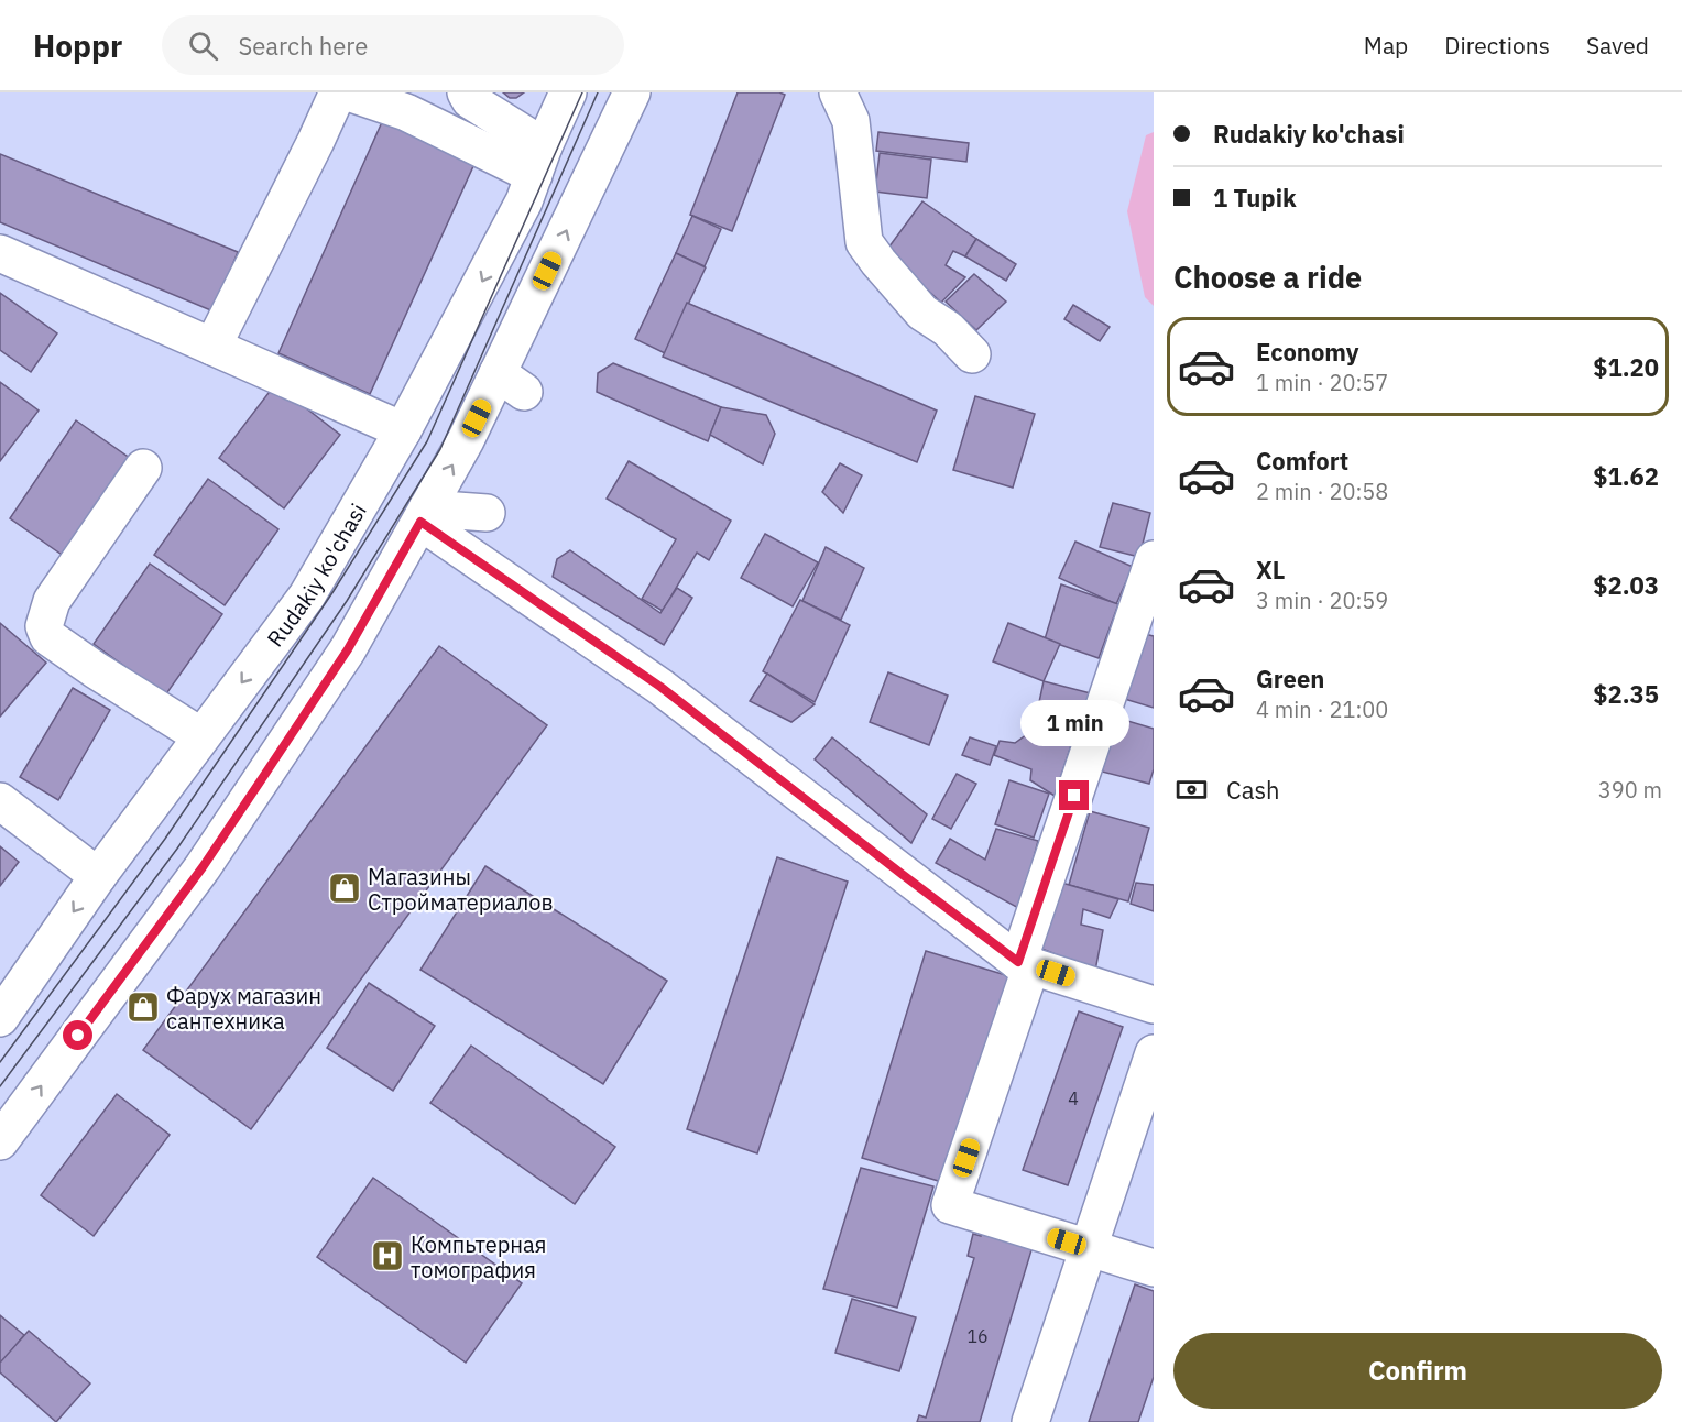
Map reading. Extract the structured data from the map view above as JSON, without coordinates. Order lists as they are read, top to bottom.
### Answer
{
  "streets": {
    "main road": ["Rudakiy ko'chasi"]
  },
  "places": {
    "shop": ["Магазины Стройматериалов", "Фарух магазин сантехника"],
    "hospital": ["Компьтерная томография"]
  },
  "house_numbers": ["4", "16"],
  "page": {
    "header": "Hoppr",
    "search": "Search here",
    "nav": ["Map", "Directions", "Saved"],
    "banner": ["Rudakiy ko'chasi", "1 Tupik"],
    "heading": "Choose a ride",
    "list": [
      {
        "name": "Economy",
        "note": "1 min · 20:57",
        "value": "$1.20"
      },
      {
        "name": "Comfort",
        "note": "2 min · 20:58",
        "value": "$1.62"
      },
      {
        "name": "XL",
        "note": "3 min · 20:59",
        "value": "$2.03"
      },
      {
        "name": "Green",
        "note": "4 min · 21:00",
        "value": "$2.35"
      }
    ],
    "bubble": "1 min",
    "pay": ["Cash", "390 m"],
    "buttons": "Confirm"
  }
}
